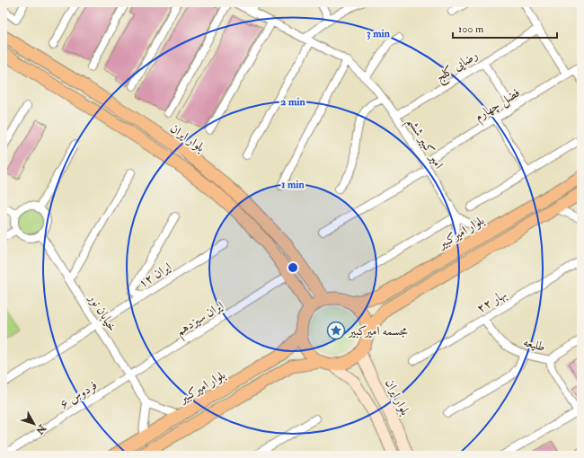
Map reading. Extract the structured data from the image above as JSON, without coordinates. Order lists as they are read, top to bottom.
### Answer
{
  "streets": {
    "main road": ["بلوار ایران", "بلوار امیرکبیر"],
    "street": [
      "رضایی کلج",
      "فضل چهارم",
      "امیر کبیر ششم",
      "ایران ۱۲",
      "بهار ۲۲",
      "خیابان نور",
      "ایران سیزدهم",
      "طلیعه",
      "فردوس ۶"
    ]
  },
  "crossings": [
    ["رضایی کلج", "امیر کبیر ششم"],
    ["فضل چهارم", "امیر کبیر ششم"],
    ["بلوار ایران", "بلوار امیرکبیر"],
    ["ایران ۱۲", "خیابان نور"],
    ["بهار ۲۲", "طلیعه"],
    ["خیابان نور", "ایران سیزدهم"],
    ["خیابان نور", "فردوس ۶"],
    ["ایران سیزدهم", "فردوس ۶"]
  ],
  "places": {
    "place": ["مجسمه امیرکبیر"]
  },
  "scale_bar": "100 m",
  "north": "bottom right",
  "rings": ["3 min", "2 min", "1 min"]
}
